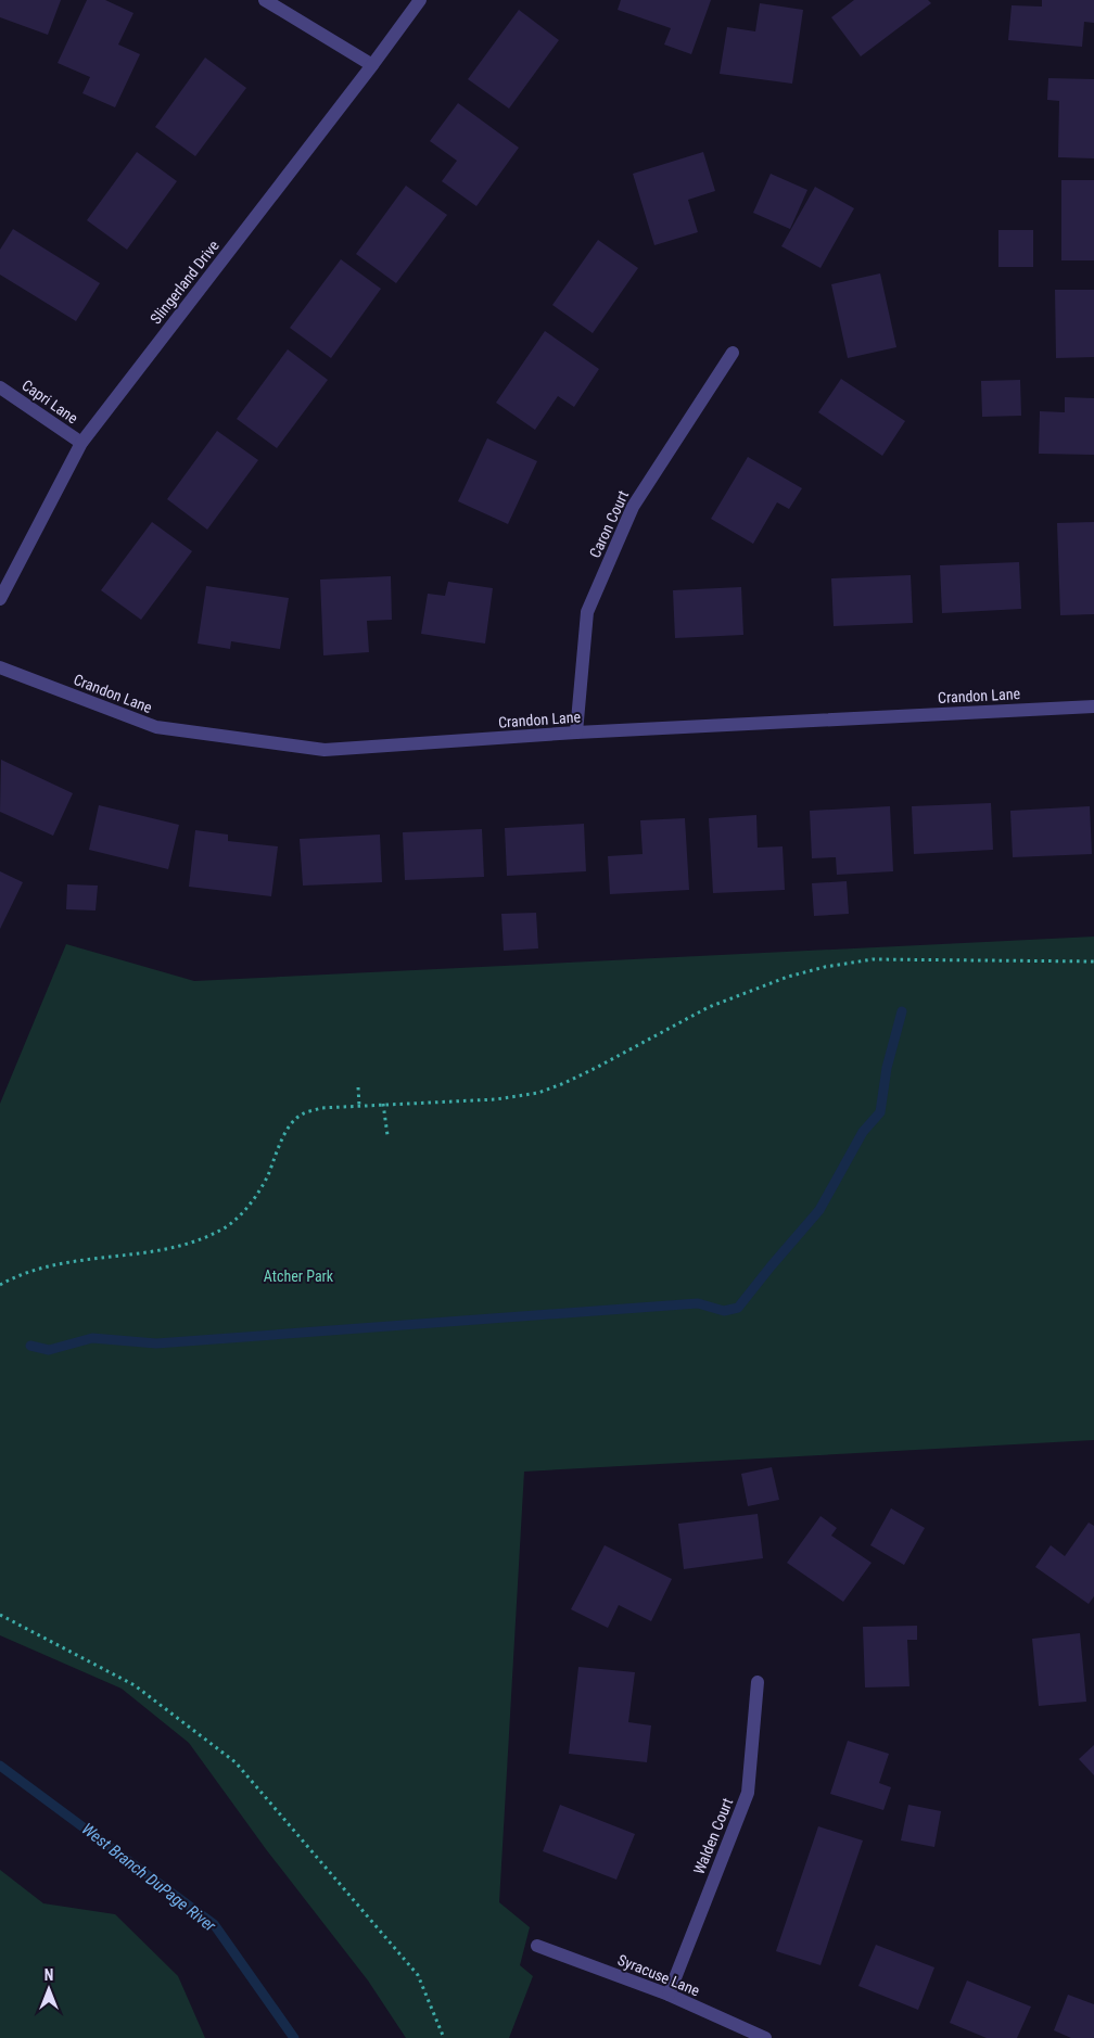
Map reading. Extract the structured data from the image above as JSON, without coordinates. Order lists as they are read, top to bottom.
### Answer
{
  "streets": {
    "street": [
      "Slingerland Drive",
      "Capri Lane",
      "Caron Court",
      "Crandon Lane",
      "Walden Court",
      "Syracuse Lane"
    ]
  },
  "crossings": [
    ["Slingerland Drive", "Capri Lane"],
    ["Caron Court", "Crandon Lane"],
    ["Walden Court", "Syracuse Lane"]
  ],
  "water": ["West Branch DuPage River"],
  "parks": ["Atcher Park"],
  "north": "top"
}
